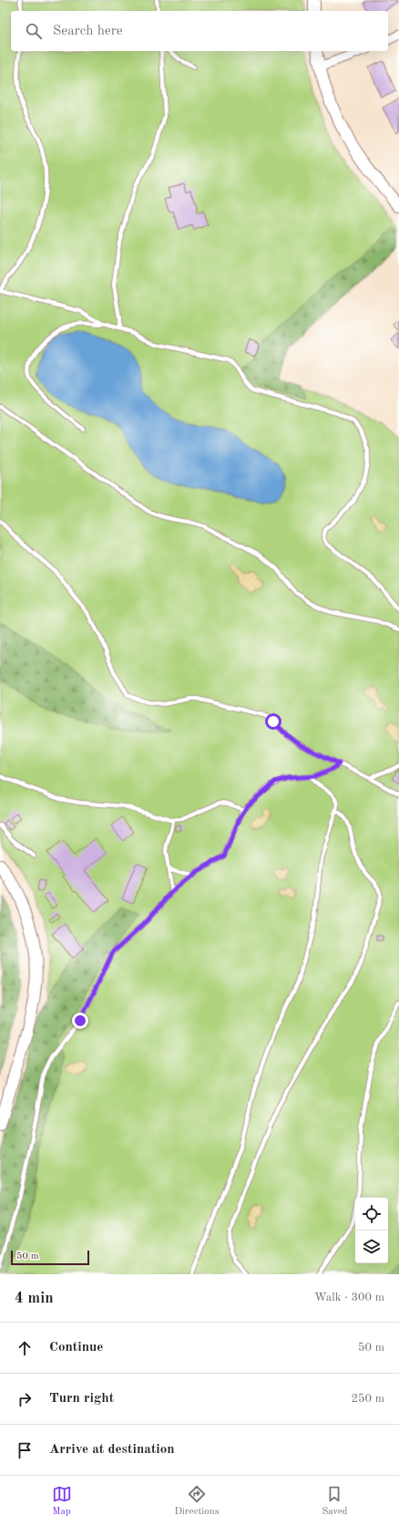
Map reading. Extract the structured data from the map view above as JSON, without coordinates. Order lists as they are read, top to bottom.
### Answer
{
  "scale_bar": "50 m",
  "page": {
    "search": "Search here",
    "scale": "50 m",
    "heading": ["4 min", "Walk · 300 m"],
    "list": [
      ["Continue", "50 m"],
      ["Turn right", "250 m"],
      "Arrive at destination"
    ],
    "nav": ["Map", "Directions", "Saved"]
  }
}
